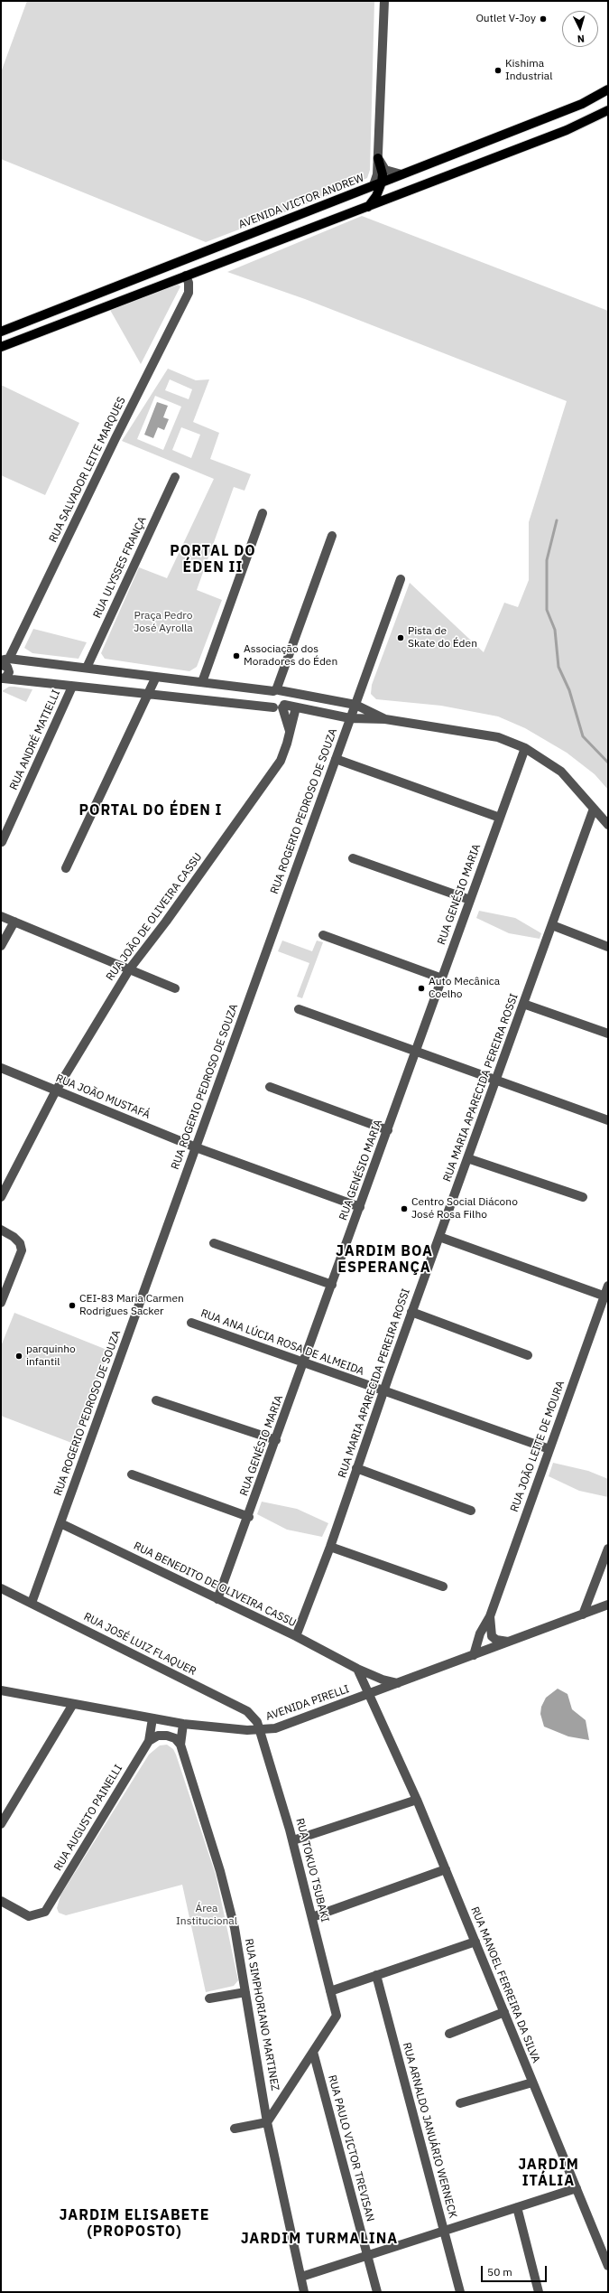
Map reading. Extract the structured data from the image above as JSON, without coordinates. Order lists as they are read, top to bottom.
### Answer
{
  "streets": {
    "main road": ["AVENIDA VICTOR ANDREW"],
    "street": [
      "RUA SALVADOR LEITE MARQUES",
      "RUA ULYSSES FRANÇA",
      "RUA ANDRÉ MATIELLI",
      "RUA ROGERIO PEDROSO DE SOUZA",
      "RUA GENÉSIO MARIA",
      "RUA JOÃO DE OLIVEIRA CASSU",
      "RUA MARIA APARECIDA PEREIRA ROSSI",
      "RUA JOÃO MUSTAFÁ",
      "RUA ANA LÚCIA ROSA DE ALMEIDA",
      "RUA JOÃO LEITE DE MOURA",
      "RUA BENEDITO DE OLIVEIRA CASSU",
      "RUA JOSÉ LUIZ FLAQUER",
      "AVENIDA PIRELLI",
      "RUA AUGUSTO PAINELLI",
      "RUA TOKUO TSUBAKI",
      "RUA MANOEL FERREIRA DA SILVA",
      "RUA SIMPHORIANO MARTINEZ",
      "RUA ARNALDO JANUÁRIO WERNECK",
      "RUA PAULO VICTOR TREVISAN"
    ]
  },
  "crossings": [
    ["RUA ROGERIO PEDROSO DE SOUZA", "RUA JOÃO MUSTAFÁ"],
    ["RUA ROGERIO PEDROSO DE SOUZA", "RUA BENEDITO DE OLIVEIRA CASSU"],
    ["RUA ROGERIO PEDROSO DE SOUZA", "RUA JOSÉ LUIZ FLAQUER"],
    ["RUA GENÉSIO MARIA", "RUA JOÃO MUSTAFÁ"],
    ["RUA GENÉSIO MARIA", "RUA ANA LÚCIA ROSA DE ALMEIDA"],
    ["RUA GENÉSIO MARIA", "RUA BENEDITO DE OLIVEIRA CASSU"],
    ["RUA JOÃO DE OLIVEIRA CASSU", "RUA JOÃO MUSTAFÁ"],
    ["RUA MARIA APARECIDA PEREIRA ROSSI", "RUA ANA LÚCIA ROSA DE ALMEIDA"],
    ["RUA MARIA APARECIDA PEREIRA ROSSI", "RUA BENEDITO DE OLIVEIRA CASSU"],
    ["RUA ANA LÚCIA ROSA DE ALMEIDA", "RUA JOÃO LEITE DE MOURA"],
    ["RUA JOÃO LEITE DE MOURA", "AVENIDA PIRELLI"],
    ["RUA BENEDITO DE OLIVEIRA CASSU", "AVENIDA PIRELLI"],
    ["RUA JOSÉ LUIZ FLAQUER", "AVENIDA PIRELLI"],
    ["RUA JOSÉ LUIZ FLAQUER", "RUA TOKUO TSUBAKI"],
    ["AVENIDA PIRELLI", "RUA AUGUSTO PAINELLI"],
    ["AVENIDA PIRELLI", "RUA TOKUO TSUBAKI"],
    ["AVENIDA PIRELLI", "RUA MANOEL FERREIRA DA SILVA"],
    ["AVENIDA PIRELLI", "RUA SIMPHORIANO MARTINEZ"],
    ["RUA TOKUO TSUBAKI", "RUA PAULO VICTOR TREVISAN"]
  ],
  "districts": [
    "PORTAL DO ÉDEN II",
    "PORTAL DO ÉDEN I",
    "JARDIM BOA ESPERANÇA",
    "JARDIM ITÁLIA",
    "JARDIM ELISABETE (PROPOSTO)",
    "JARDIM TURMALINA"
  ],
  "parks": ["Praça Pedro José Ayrolla", "Área Institucional"],
  "places": [
    "Outlet V-Joy",
    "Kishima Industrial",
    "Pista de Skate do Éden",
    "Associação dos Moradores do Éden",
    "Auto Mecânica Coelho",
    "Centro Social Diácono José Rosa Filho",
    "CEI-83 Maria Carmen Rodrigues Sacker",
    "parquinho infantil"
  ],
  "scale_bar": "50 m",
  "north": "bottom"
}
